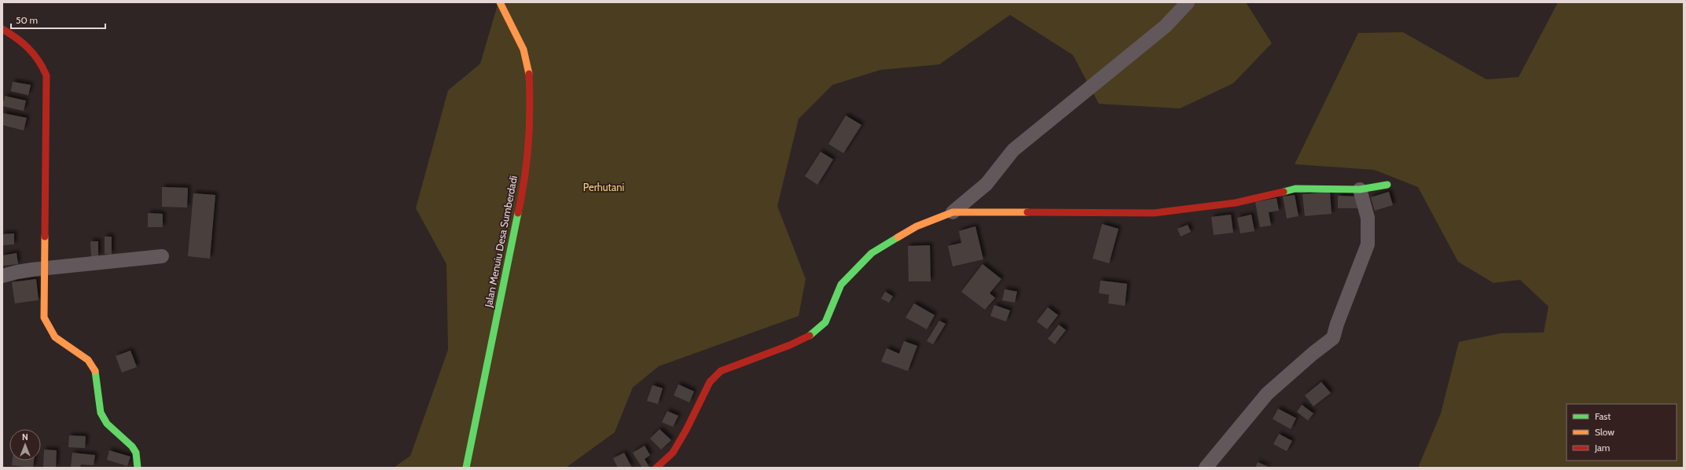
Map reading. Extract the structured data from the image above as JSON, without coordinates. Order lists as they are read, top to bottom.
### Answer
{
  "streets": {
    "street": ["Jalan Menuiu Desa Sumberdadi"]
  },
  "parks": ["Perhutani"],
  "legend": ["Fast", "Slow", "Jam"],
  "scale_bar": "50 m",
  "north": "top"
}
